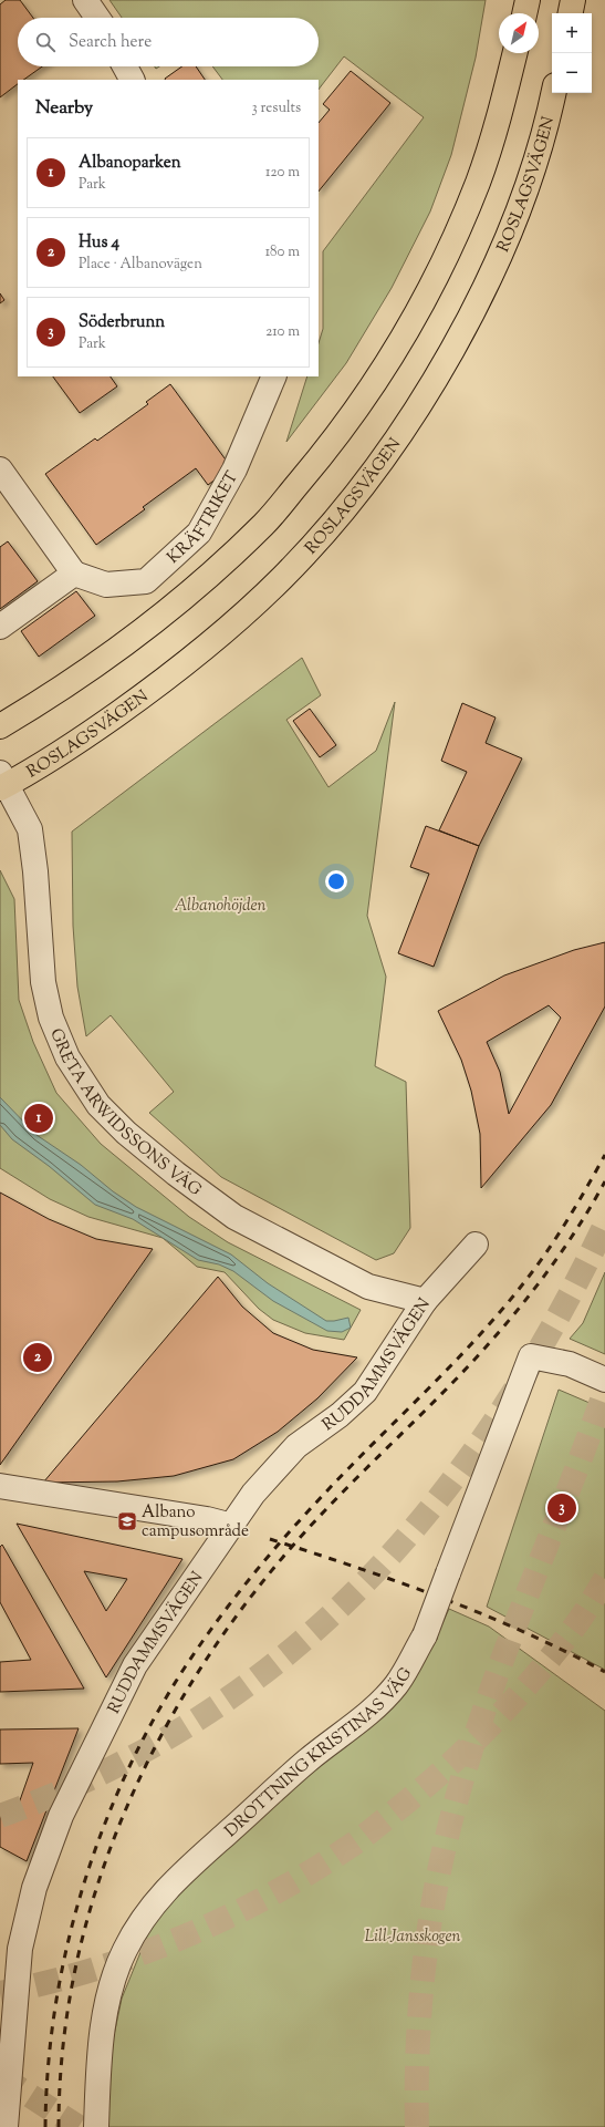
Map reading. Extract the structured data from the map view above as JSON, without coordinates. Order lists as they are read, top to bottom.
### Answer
{
  "streets": {
    "main road": ["ROSLAGSVÄGEN"],
    "street": [
      "KRÄFTRIKET",
      "GRETA ARWIDSSONS VÄG",
      "RUDDAMMSVÄGEN",
      "DROTTNING KRISTINAS VÄG"
    ]
  },
  "crossings": [
    ["ROSLAGSVÄGEN", "GRETA ARWIDSSONS VÄG"],
    ["GRETA ARWIDSSONS VÄG", "RUDDAMMSVÄGEN"]
  ],
  "parks": ["Albanohöjden", "Lill-Jansskogen"],
  "places": {
    "school or university": ["Albano campusområde"]
  },
  "north": "top right",
  "page": {
    "map_buttons": ["+", "−"],
    "search": "Search here",
    "heading": ["Nearby", "3 results"],
    "list": [
      {
        "mark": "1",
        "name": "Albanoparken",
        "note": "Park",
        "value": "120 m"
      },
      {
        "mark": "2",
        "name": "Hus 4",
        "note": "Place · Albanovägen",
        "value": "180 m"
      },
      {
        "mark": "3",
        "name": "Söderbrunn",
        "note": "Park",
        "value": "210 m"
      }
    ],
    "pins": ["1", "2", "3"]
  }
}
